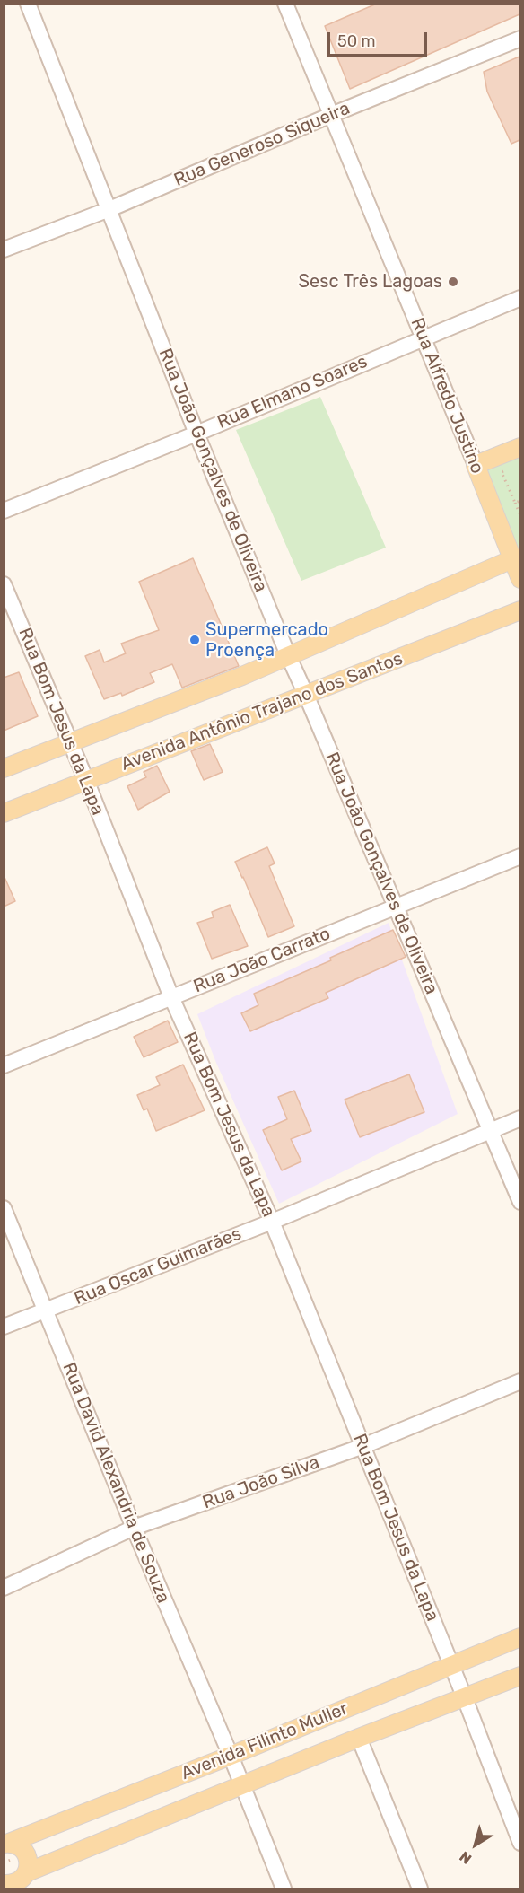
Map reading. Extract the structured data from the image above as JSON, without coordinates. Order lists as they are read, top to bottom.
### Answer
{
  "streets": {
    "main road": ["Rua Alfredo Justino", "Avenida Antônio Trajano dos Santos", "Avenida Filinto Muller"],
    "street": [
      "Rua Generoso Siqueira",
      "Rua Elmano Soares",
      "Rua João Gonçalves de Oliveira",
      "Rua Bom Jesus da Lapa",
      "Rua João Carrato",
      "Rua Oscar Guimarães",
      "Rua David Alexandria de Souza",
      "Rua João Silva"
    ]
  },
  "crossings": [
    ["Rua Generoso Siqueira", "Rua Alfredo Justino"],
    ["Rua Generoso Siqueira", "Rua João Gonçalves de Oliveira"],
    ["Rua Elmano Soares", "Rua Alfredo Justino"],
    ["Rua Elmano Soares", "Rua João Gonçalves de Oliveira"],
    ["Rua João Gonçalves de Oliveira", "Avenida Antônio Trajano dos Santos"],
    ["Rua João Gonçalves de Oliveira", "Rua João Carrato"],
    ["Rua João Gonçalves de Oliveira", "Rua Oscar Guimarães"],
    ["Avenida Antônio Trajano dos Santos", "Rua Bom Jesus da Lapa"],
    ["Rua Bom Jesus da Lapa", "Rua João Carrato"],
    ["Rua Bom Jesus da Lapa", "Rua Oscar Guimarães"],
    ["Rua Bom Jesus da Lapa", "Rua João Silva"],
    ["Rua Bom Jesus da Lapa", "Avenida Filinto Muller"],
    ["Rua Oscar Guimarães", "Rua David Alexandria de Souza"],
    ["Rua David Alexandria de Souza", "Rua João Silva"],
    ["Rua David Alexandria de Souza", "Avenida Filinto Muller"]
  ],
  "places": ["Sesc Três Lagoas", "Supermercado Proença"],
  "scale_bar": "50 m",
  "north": "bottom left"
}
